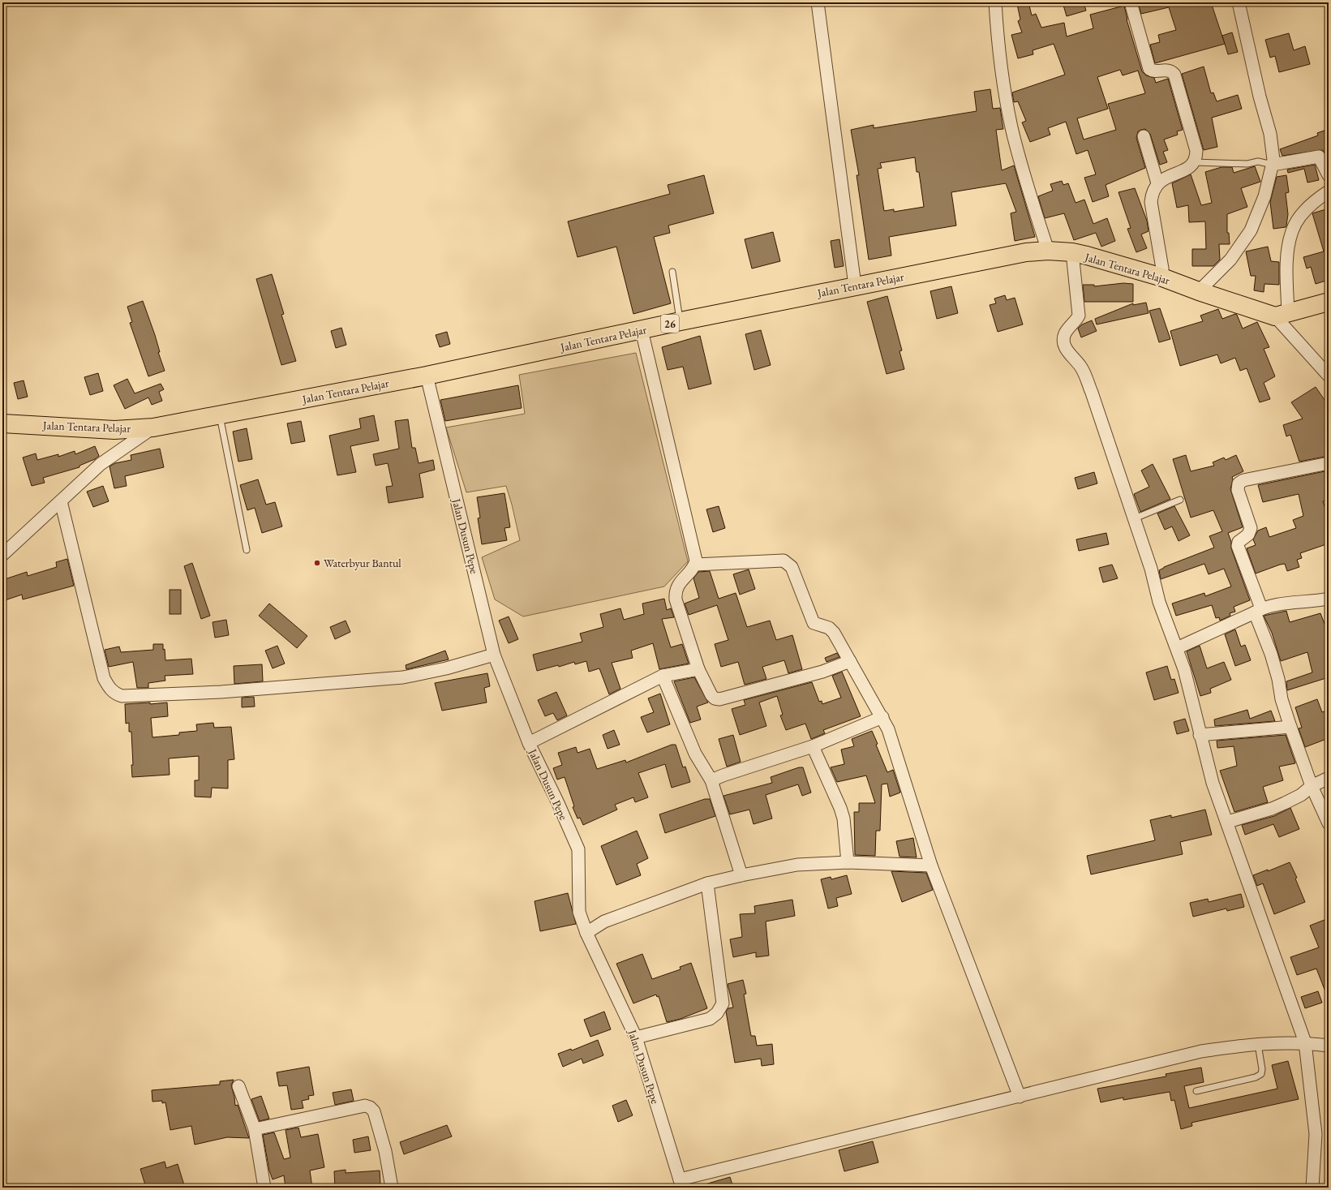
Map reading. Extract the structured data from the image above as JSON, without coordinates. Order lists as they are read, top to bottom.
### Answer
{
  "streets": {
    "main road": ["Jalan Tentara Pelajar", "26"],
    "street": ["Jalan Dusun Pepe"]
  },
  "crossings": [
    ["Jalan Tentara Pelajar", "Jalan Dusun Pepe"]
  ],
  "places": ["Waterbyur Bantul"]
}
